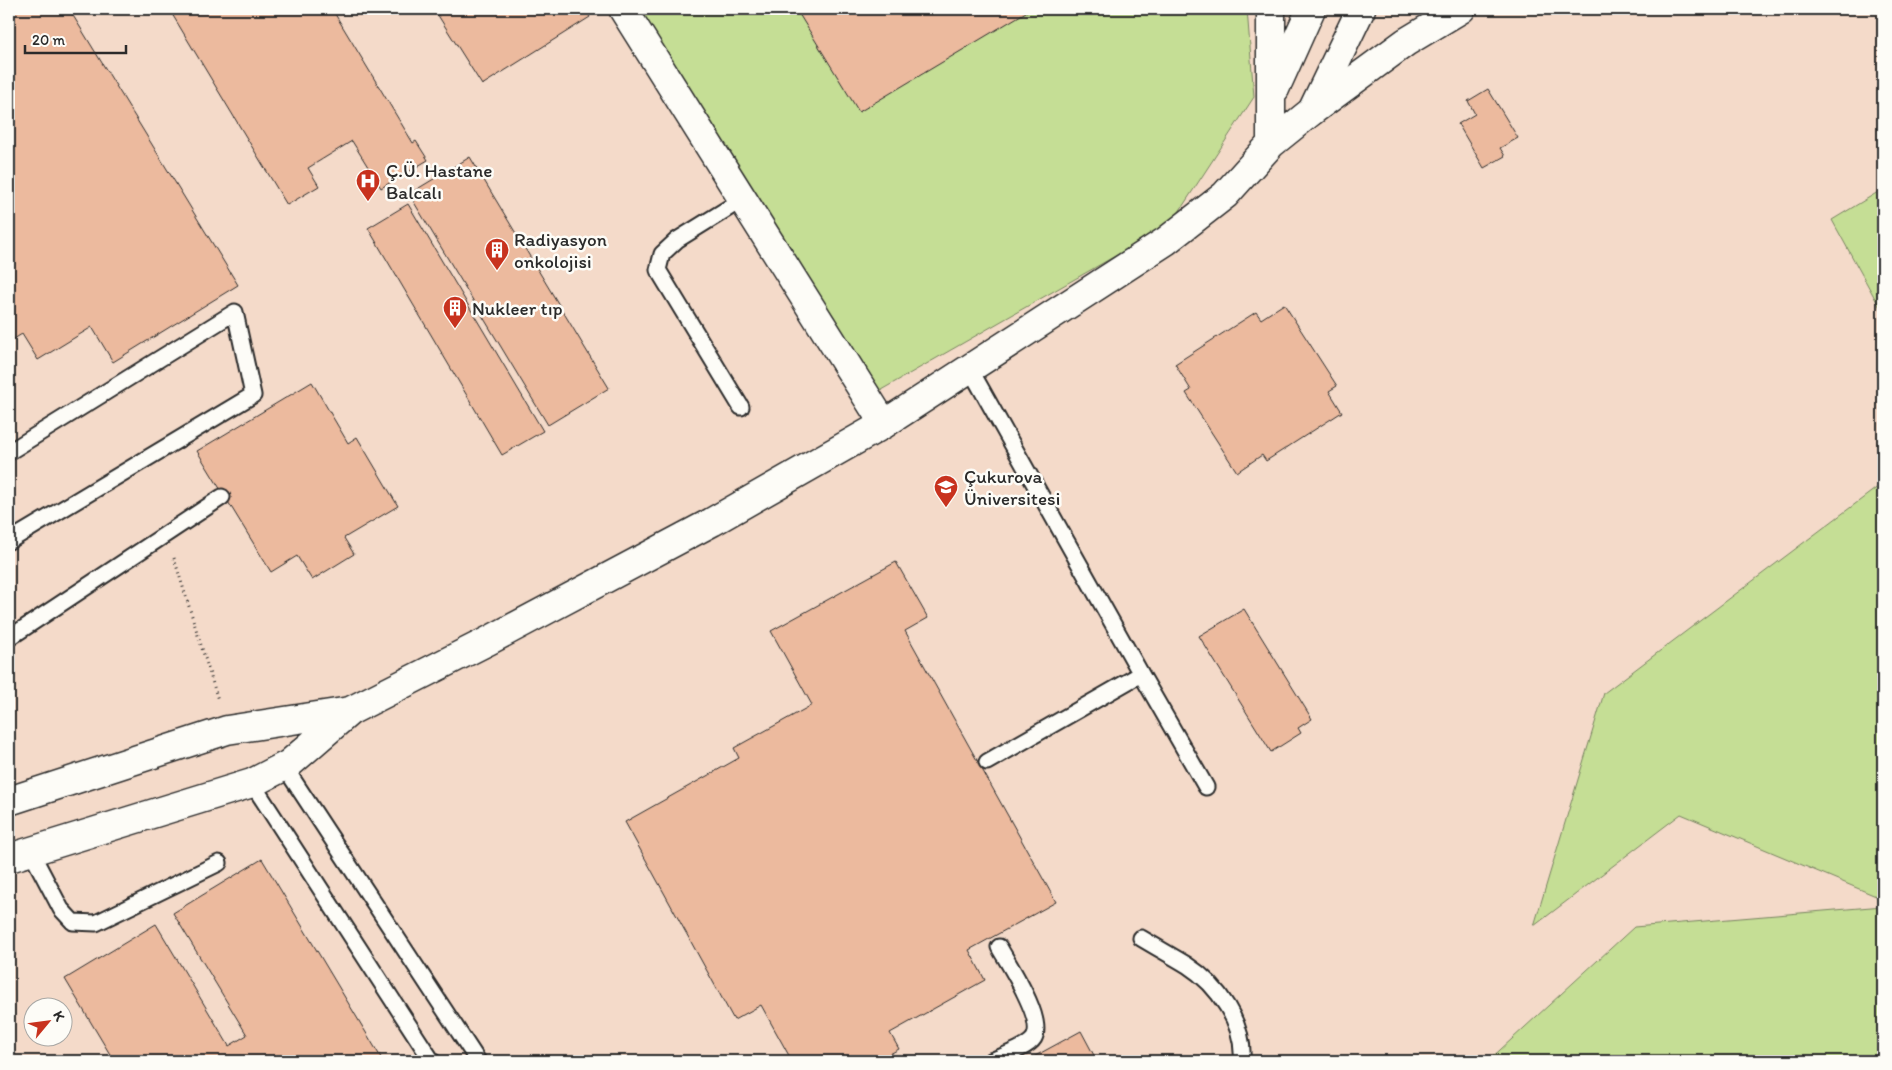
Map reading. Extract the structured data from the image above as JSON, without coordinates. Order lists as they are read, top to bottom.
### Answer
{
  "places": {
    "hospital": ["Ç.Ü. Hastane Balcalı"],
    "building": ["Radiyasyon onkolojisi", "Nukleer tıp"],
    "school or university": ["Çukurova Üniversitesi"]
  },
  "scale_bar": "20 m",
  "north": "top right"
}
